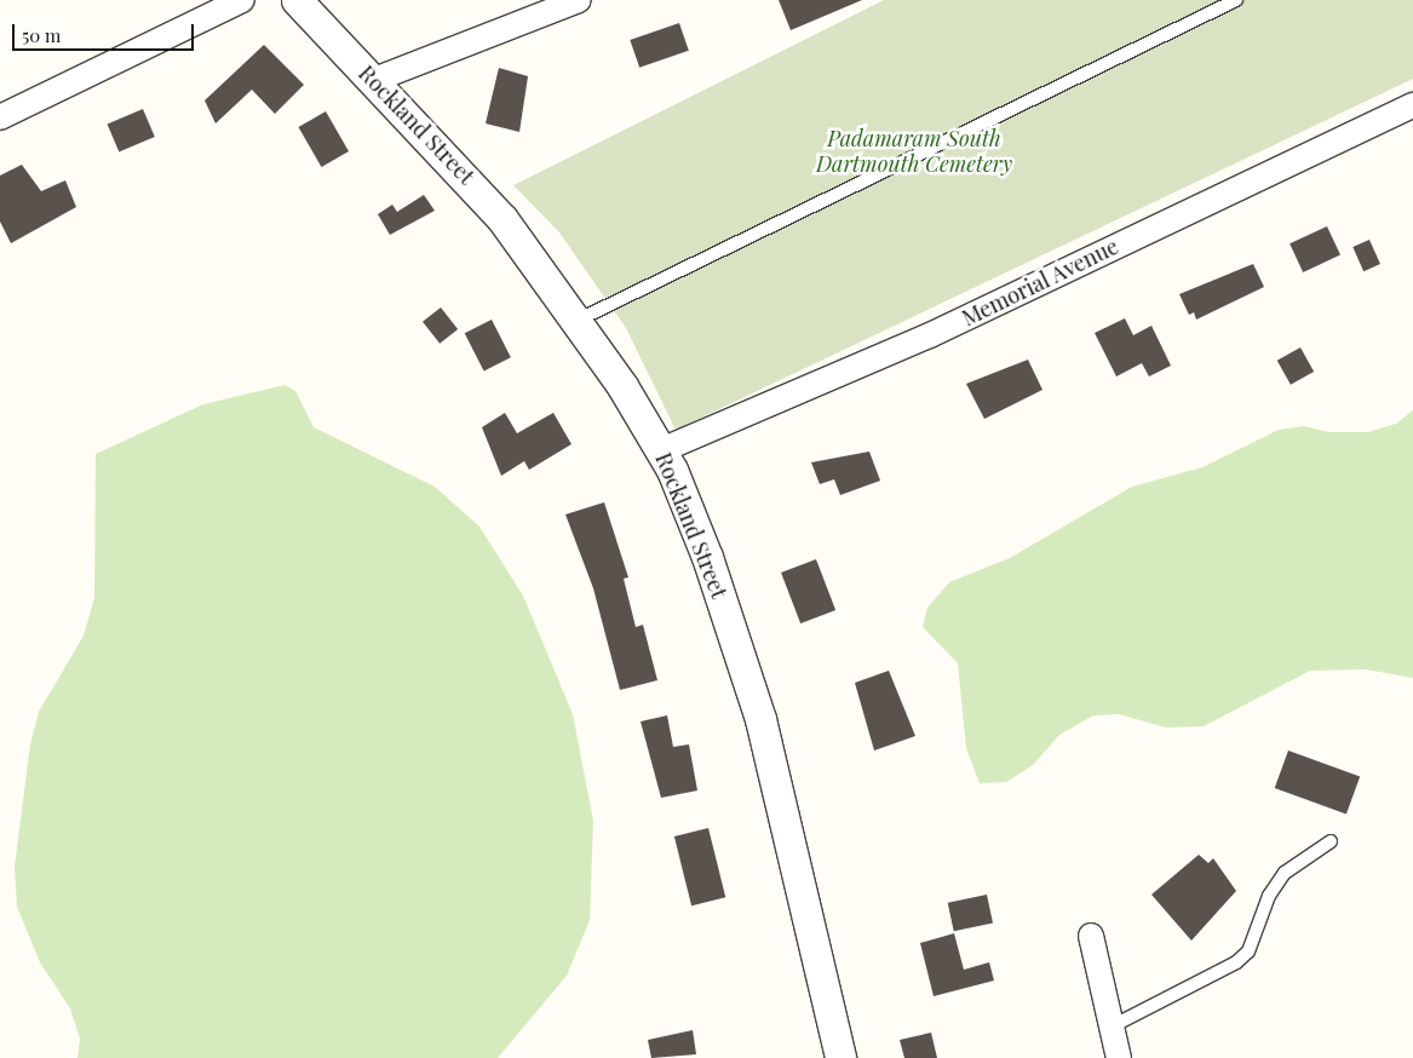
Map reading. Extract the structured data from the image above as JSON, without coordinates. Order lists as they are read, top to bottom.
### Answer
{
  "streets": {
    "street": ["Rockland Street", "Memorial Avenue"]
  },
  "crossings": [
    ["Rockland Street", "Memorial Avenue"]
  ],
  "parks": ["Padamaram South Dartmouth Cemetery"],
  "scale_bar": "50 m"
}
